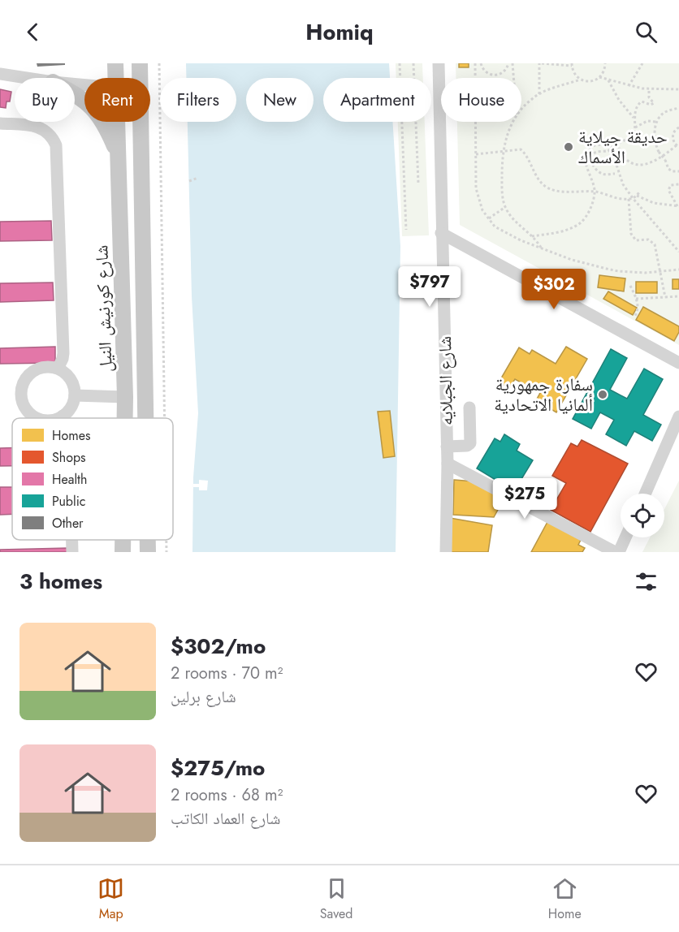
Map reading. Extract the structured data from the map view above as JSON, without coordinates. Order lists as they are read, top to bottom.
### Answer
{
  "streets": {
    "main road": ["شارع كورنيش النيل"],
    "street": ["شارع الجبلايه"]
  },
  "places": ["حديقة جيلاية الأسماك", "سفارة جمهورية ألمانيا الاتحادية"],
  "legend": [
    "Homes",
    "Shops",
    "Health",
    "Public",
    "Other"
  ],
  "page": {
    "header": "Homiq",
    "chip": [
      "Buy",
      "Rent",
      "Filters",
      "New",
      "Apartment",
      "House"
    ],
    "price": ["$797", "$302", "$275"],
    "heading": "3 homes",
    "list": [
      {
        "name": "$302/mo",
        "note": "2 rooms · 70 m² · شارع برلين"
      },
      {
        "name": "$275/mo",
        "note": "2 rooms · 68 m² · شارع العماد الكاتب"
      }
    ],
    "tabs": ["Map", "Saved", "Home"]
  }
}
